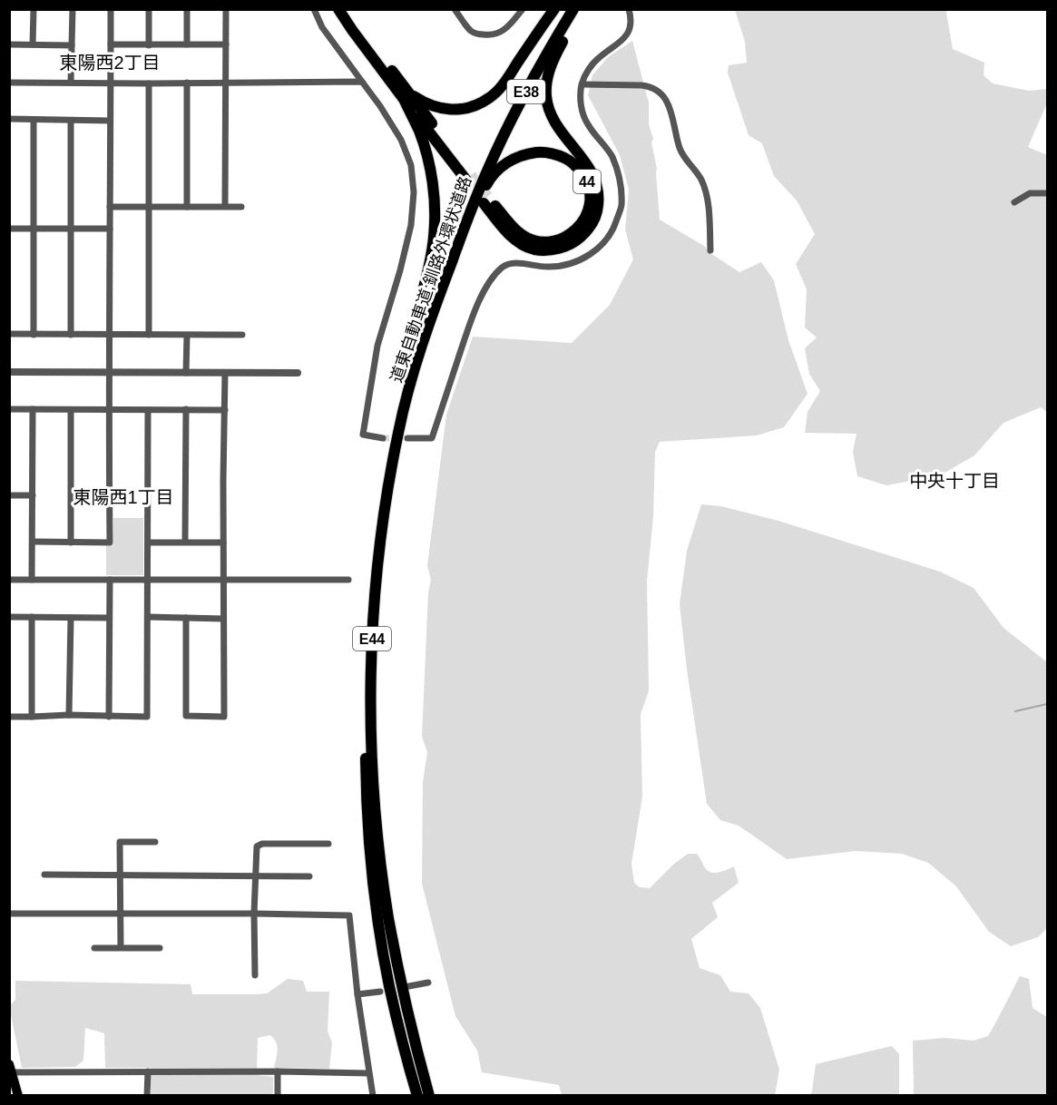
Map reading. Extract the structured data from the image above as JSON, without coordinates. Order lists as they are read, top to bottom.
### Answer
{
  "streets": {
    "highway": [
      "E38",
      "44",
      "道東自動車道;釧路外環状道路",
      "E44"
    ]
  },
  "crossings": [
    ["44", "道東自動車道;釧路外環状道路"]
  ],
  "districts": ["東陽西2丁目", "中央十丁目", "東陽西1丁目"]
}
